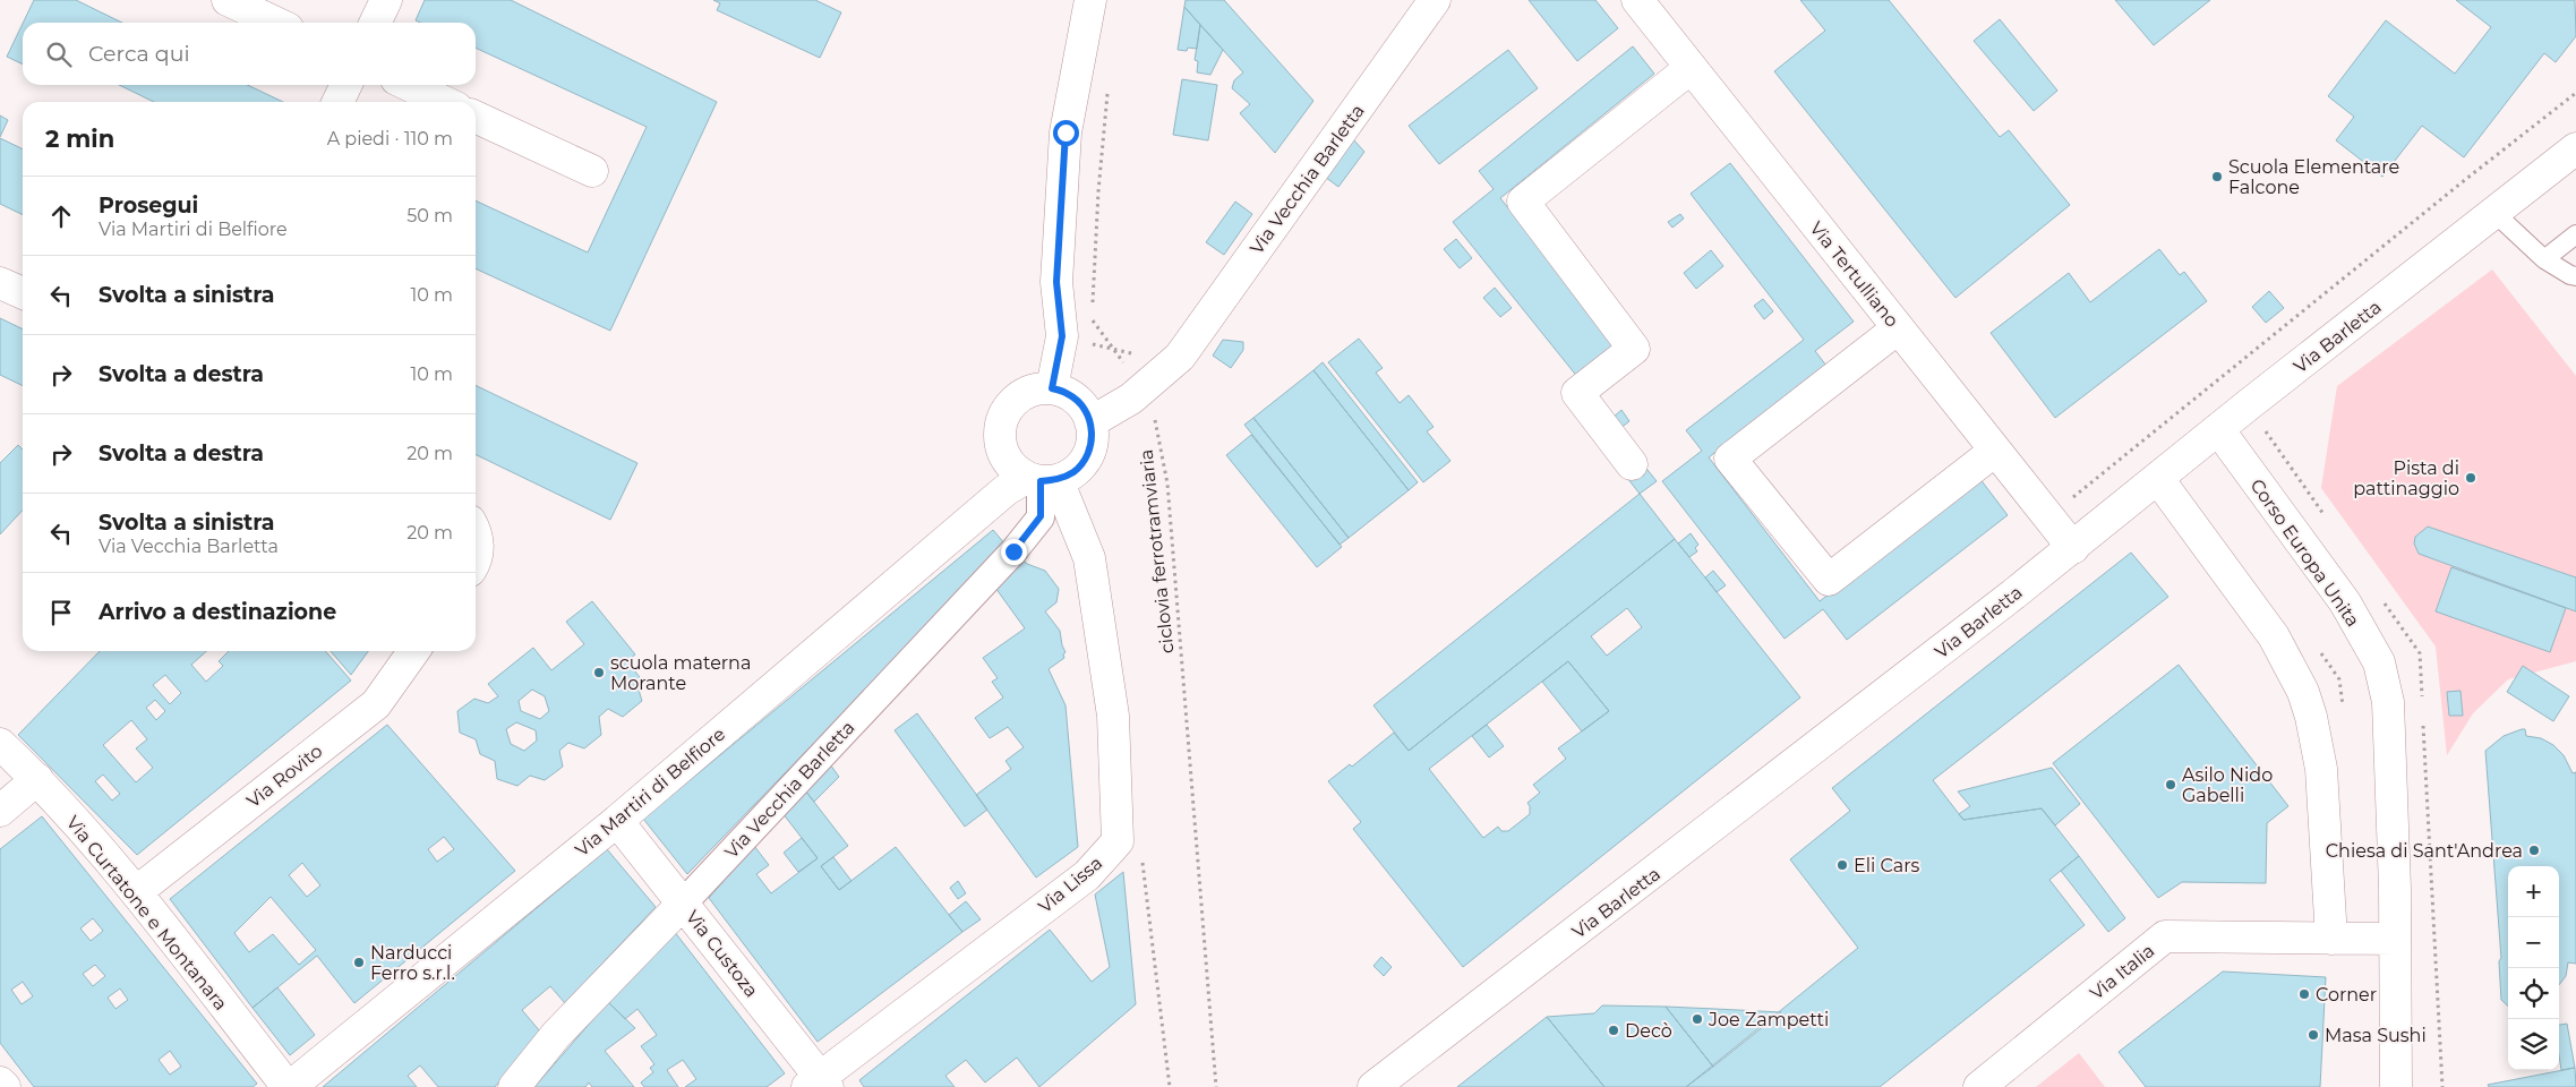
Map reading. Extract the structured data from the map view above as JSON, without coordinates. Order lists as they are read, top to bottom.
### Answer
{
  "streets": {
    "street": [
      "Via Vecchia Barletta",
      "Via Tertulliano",
      "Via Barletta",
      "Corso Europa Unita",
      "Via Rovito",
      "Via Martiri di Belfiore",
      "Via Lissa",
      "Via Curtatone e Montanara",
      "Via Custoza",
      "Via Italia"
    ],
    "path": ["ciclovia ferrotramviaria"]
  },
  "crossings": [
    ["Via Vecchia Barletta", "ciclovia ferrotramviaria"],
    ["Via Vecchia Barletta", "Via Martiri di Belfiore"],
    ["Via Vecchia Barletta", "Via Lissa"],
    ["Via Vecchia Barletta", "Via Custoza"],
    ["Via Tertulliano", "Via Barletta"],
    ["Via Barletta", "Corso Europa Unita"],
    ["Corso Europa Unita", "Via Italia"],
    ["Via Rovito", "Via Curtatone e Montanara"],
    ["Via Martiri di Belfiore", "Via Lissa"],
    ["Via Martiri di Belfiore", "Via Curtatone e Montanara"],
    ["Via Martiri di Belfiore", "Via Custoza"],
    ["Via Lissa", "Via Custoza"]
  ],
  "places": [
    "Scuola Elementare Falcone",
    "Pista di pattinaggio",
    "scuola materna Morante",
    "Asilo Nido Gabelli",
    "Chiesa di Sant'Andrea",
    "Eli Cars",
    "Narducci Ferro s.r.l.",
    "Corner",
    "Joe Zampetti",
    "Decò",
    "Masa Sushi"
  ],
  "page": {
    "search": "Cerca qui",
    "heading": ["2 min", "A piedi · 110 m"],
    "list": [
      ["Prosegui", "Via Martiri di Belfiore", "50 m"],
      ["Svolta a sinistra", "10 m"],
      ["Svolta a destra", "10 m"],
      ["Svolta a destra", "20 m"],
      ["Svolta a sinistra", "Via Vecchia Barletta", "20 m"],
      "Arrivo a destinazione"
    ],
    "map_buttons": ["+", "−"]
  }
}
